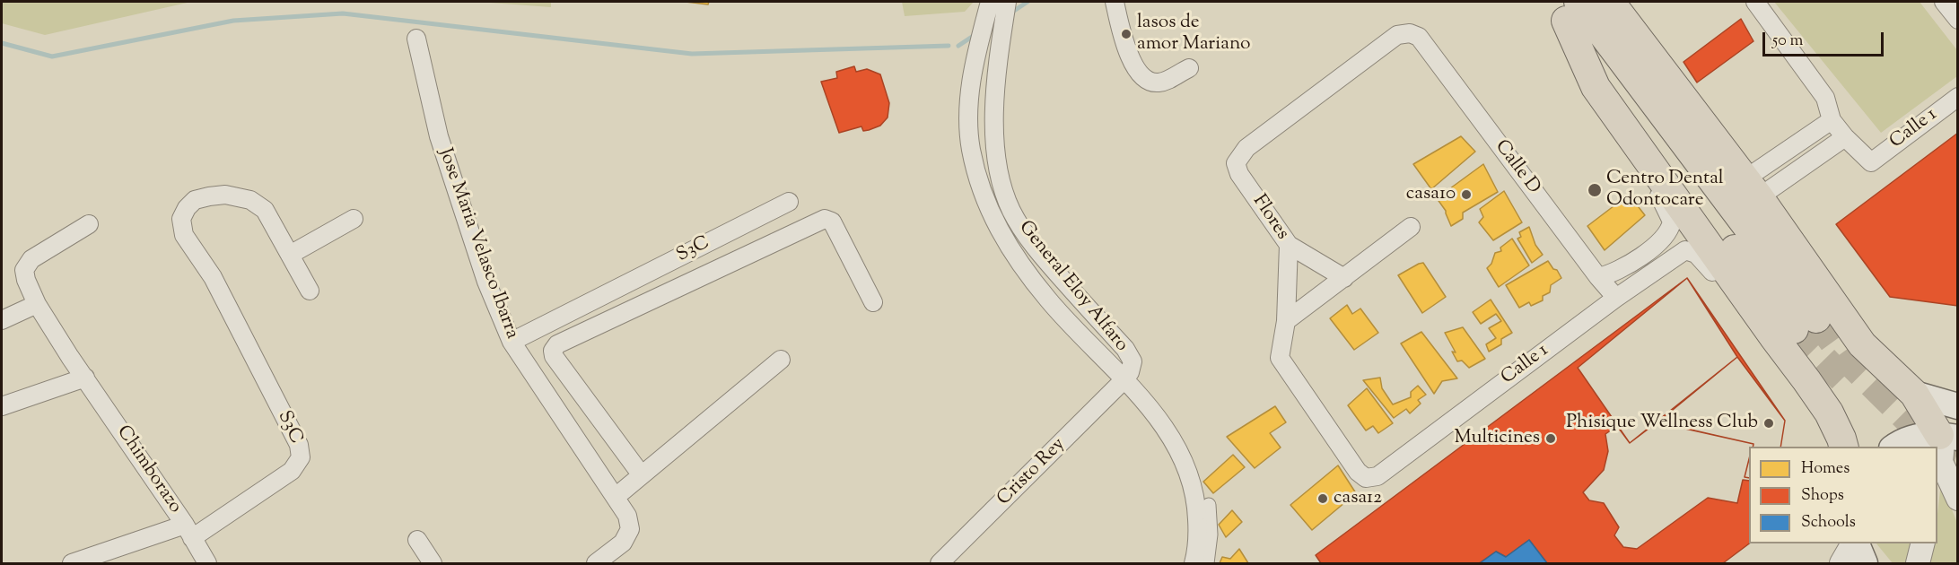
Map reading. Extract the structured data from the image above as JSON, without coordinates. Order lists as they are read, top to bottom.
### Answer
{
  "streets": {
    "street": [
      "Calle 1",
      "Calle D",
      "Flores",
      "Jose Maria Velasco Ibarra",
      "S3C",
      "General Eloy Alfaro",
      "Chimborazo",
      "Cristo Rey"
    ]
  },
  "crossings": [
    ["Calle 1", "Calle D"],
    ["Calle 1", "Flores"],
    ["Calle D", "Flores"],
    ["Jose Maria Velasco Ibarra", "S3C"],
    ["S3C", "Chimborazo"],
    ["General Eloy Alfaro", "Cristo Rey"]
  ],
  "places": [
    "lasos de amor Mariano",
    "Centro Dental Odontocare",
    "casa10",
    "Phisique Wellness Club",
    "Multicines",
    "casa12"
  ],
  "legend": ["Homes", "Shops", "Schools"],
  "scale_bar": "50 m"
}
